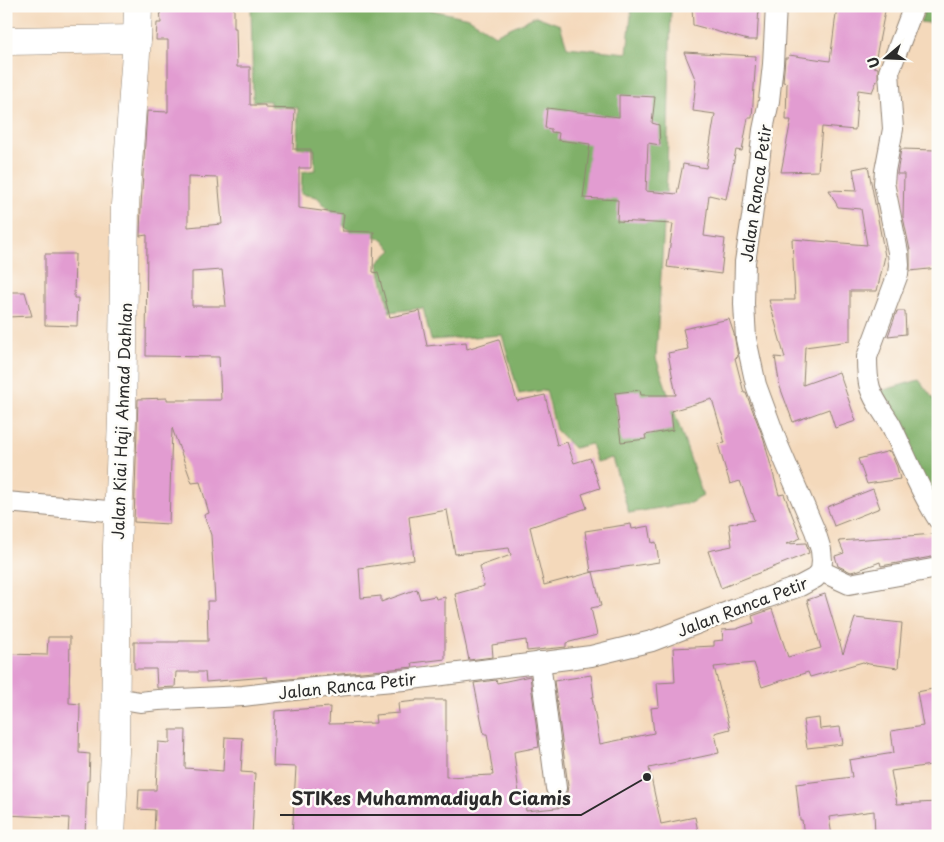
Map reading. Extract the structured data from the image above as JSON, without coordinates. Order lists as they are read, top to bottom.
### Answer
{
  "streets": {
    "main road": ["Jalan Kiai Haji Ahmad Dahlan"],
    "street": ["Jalan Ranca Petir"]
  },
  "crossings": [
    ["Jalan Ranca Petir", "Jalan Kiai Haji Ahmad Dahlan"]
  ],
  "places": ["STIKes Muhammadiyah Ciamis"],
  "north": "left"
}
